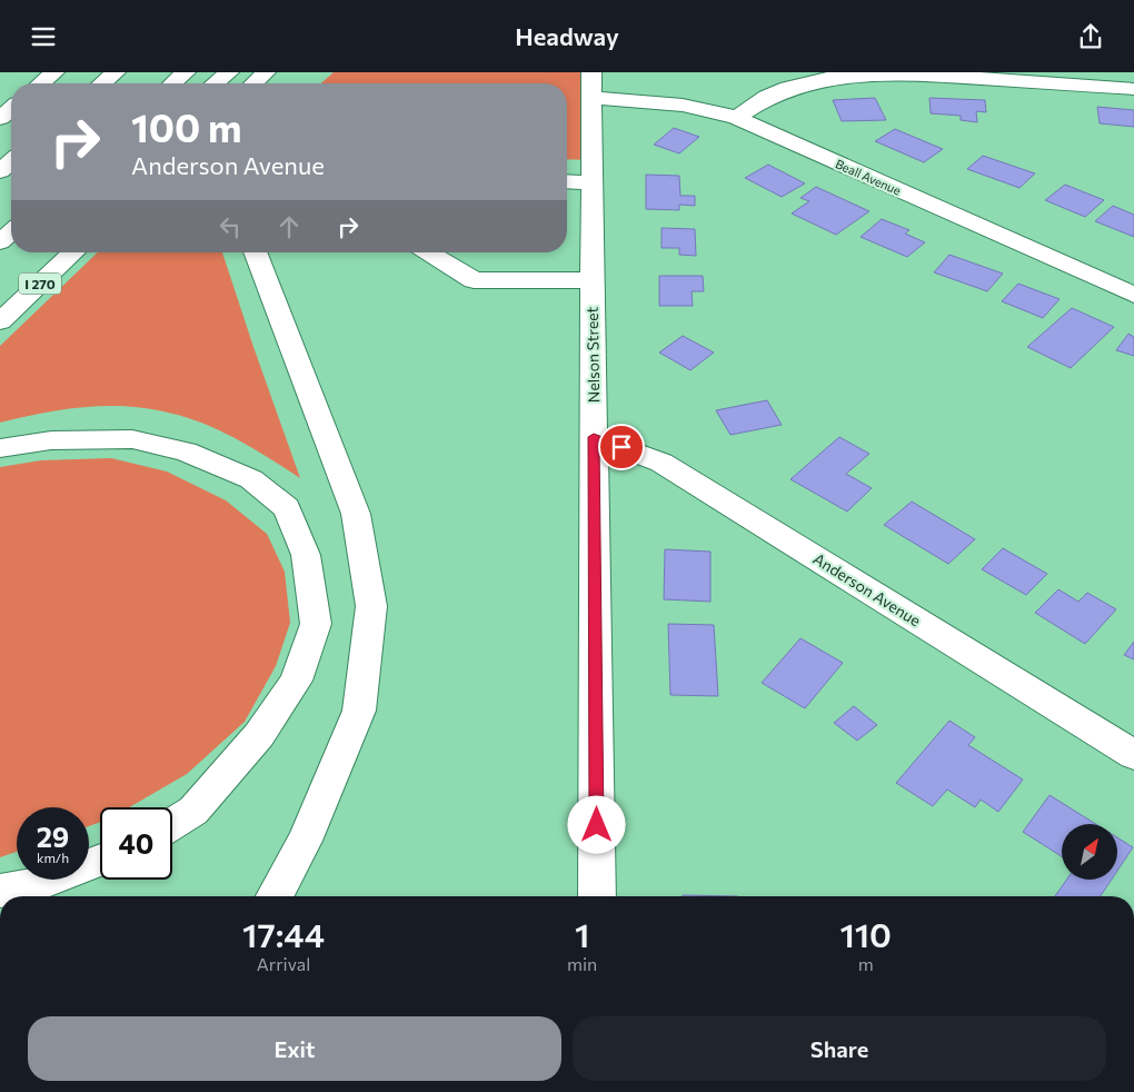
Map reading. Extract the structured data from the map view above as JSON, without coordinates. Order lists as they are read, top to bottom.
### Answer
{
  "streets": {
    "main road": [
      "Beall Avenue",
      "I 270",
      "Nelson Street",
      "Anderson Avenue"
    ]
  },
  "crossings": [
    ["Beall Avenue", "Nelson Street"],
    ["Nelson Street", "Anderson Avenue"]
  ],
  "north": "top right",
  "page": {
    "header": "Headway",
    "turn": ["100 m", "Anderson Avenue"],
    "speed": "29 km/h",
    "limit": "40",
    "eta": [
      "17:44",
      "Arrival",
      "1",
      "min",
      "110",
      "m"
    ],
    "buttons": ["Exit", "Share"]
  }
}
